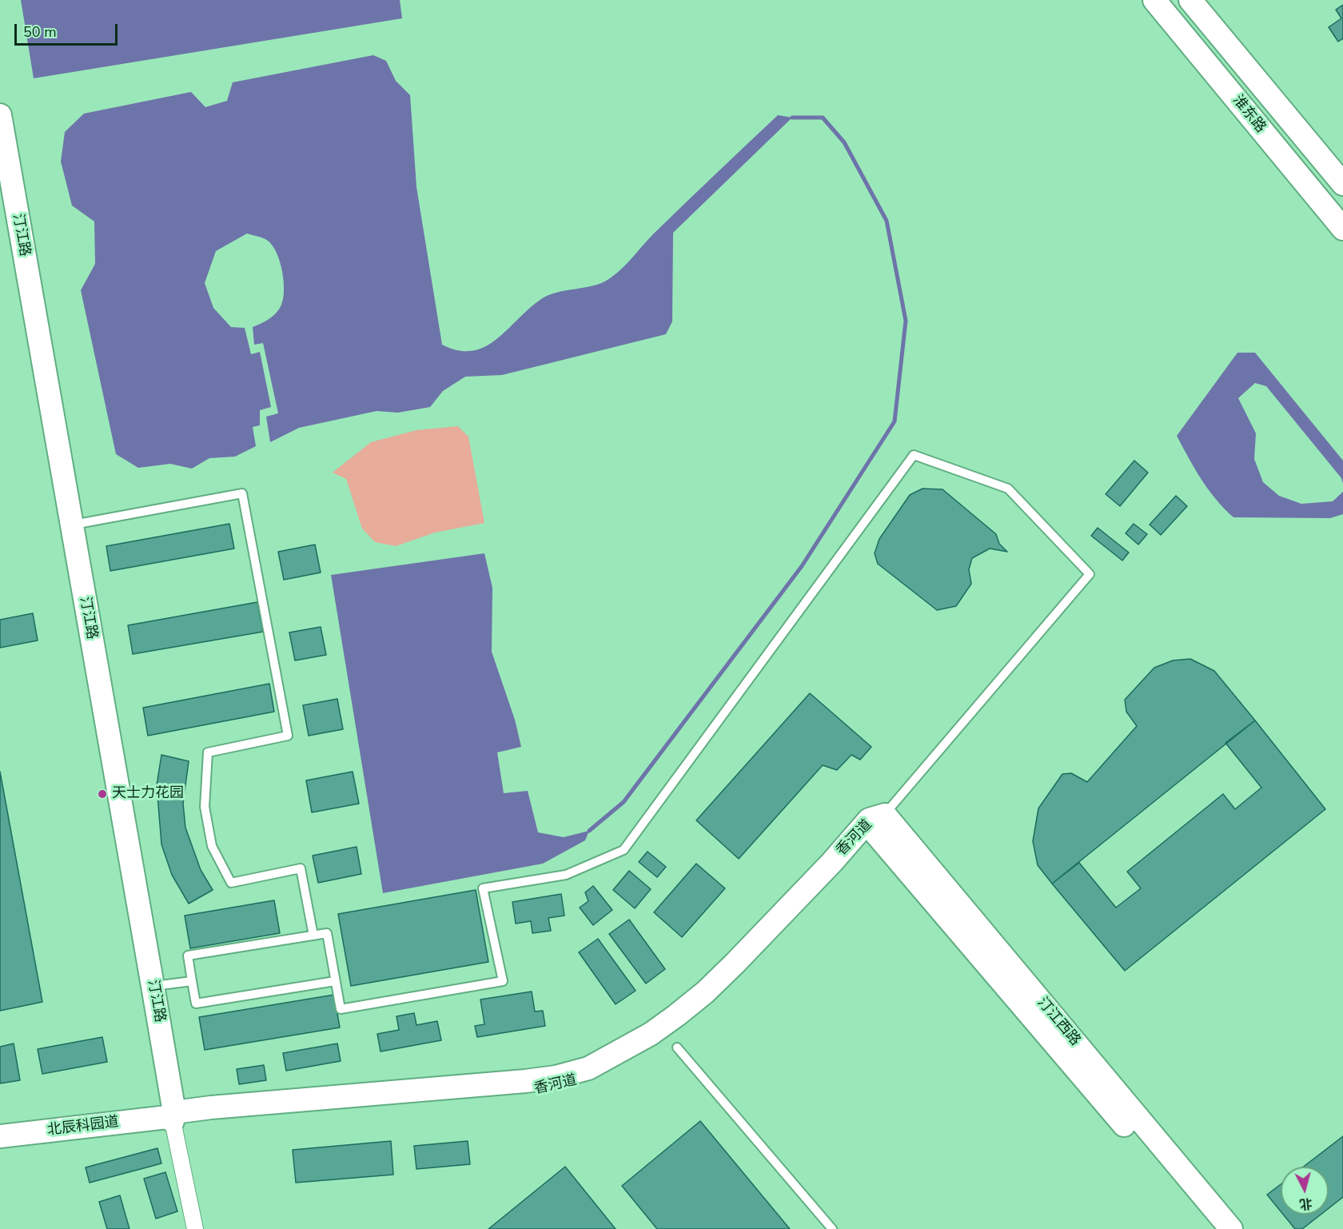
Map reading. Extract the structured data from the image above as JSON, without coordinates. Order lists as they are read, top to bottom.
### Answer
{
  "streets": {
    "street": [
      "淮东路",
      "汀江路",
      "香河道",
      "汀江西路",
      "北辰科园道"
    ]
  },
  "crossings": [
    ["汀江路", "香河道"],
    ["汀江路", "北辰科园道"],
    ["香河道", "汀江西路"],
    ["香河道", "北辰科园道"]
  ],
  "places": ["天士力花园"],
  "scale_bar": "50 m",
  "north": "bottom"
}
